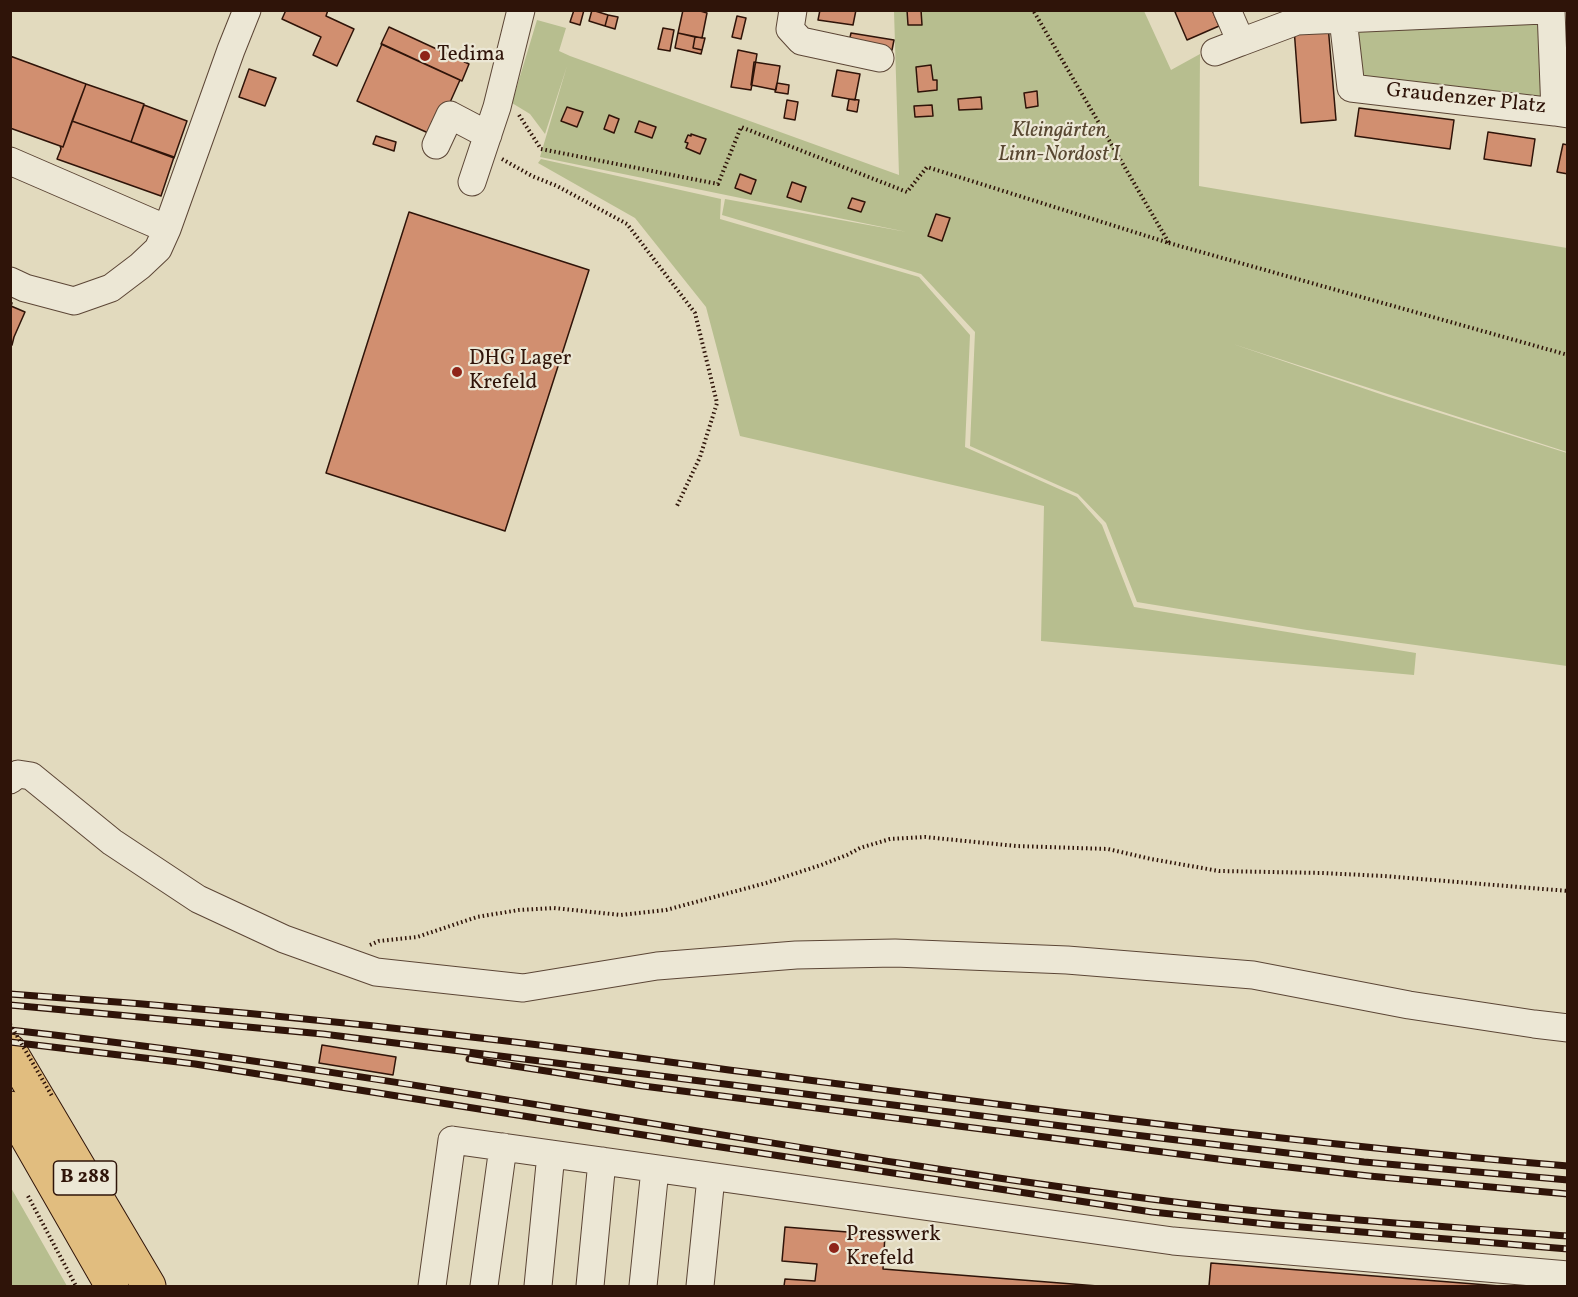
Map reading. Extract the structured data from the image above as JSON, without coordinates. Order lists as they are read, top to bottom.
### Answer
{
  "streets": {
    "main road": ["B 288"],
    "street": ["Graudenzer Platz"]
  },
  "parks": ["Kleingärten Linn-Nordost I"],
  "places": ["Tedima", "DHG Lager Krefeld", "Presswerk Krefeld"]
}
